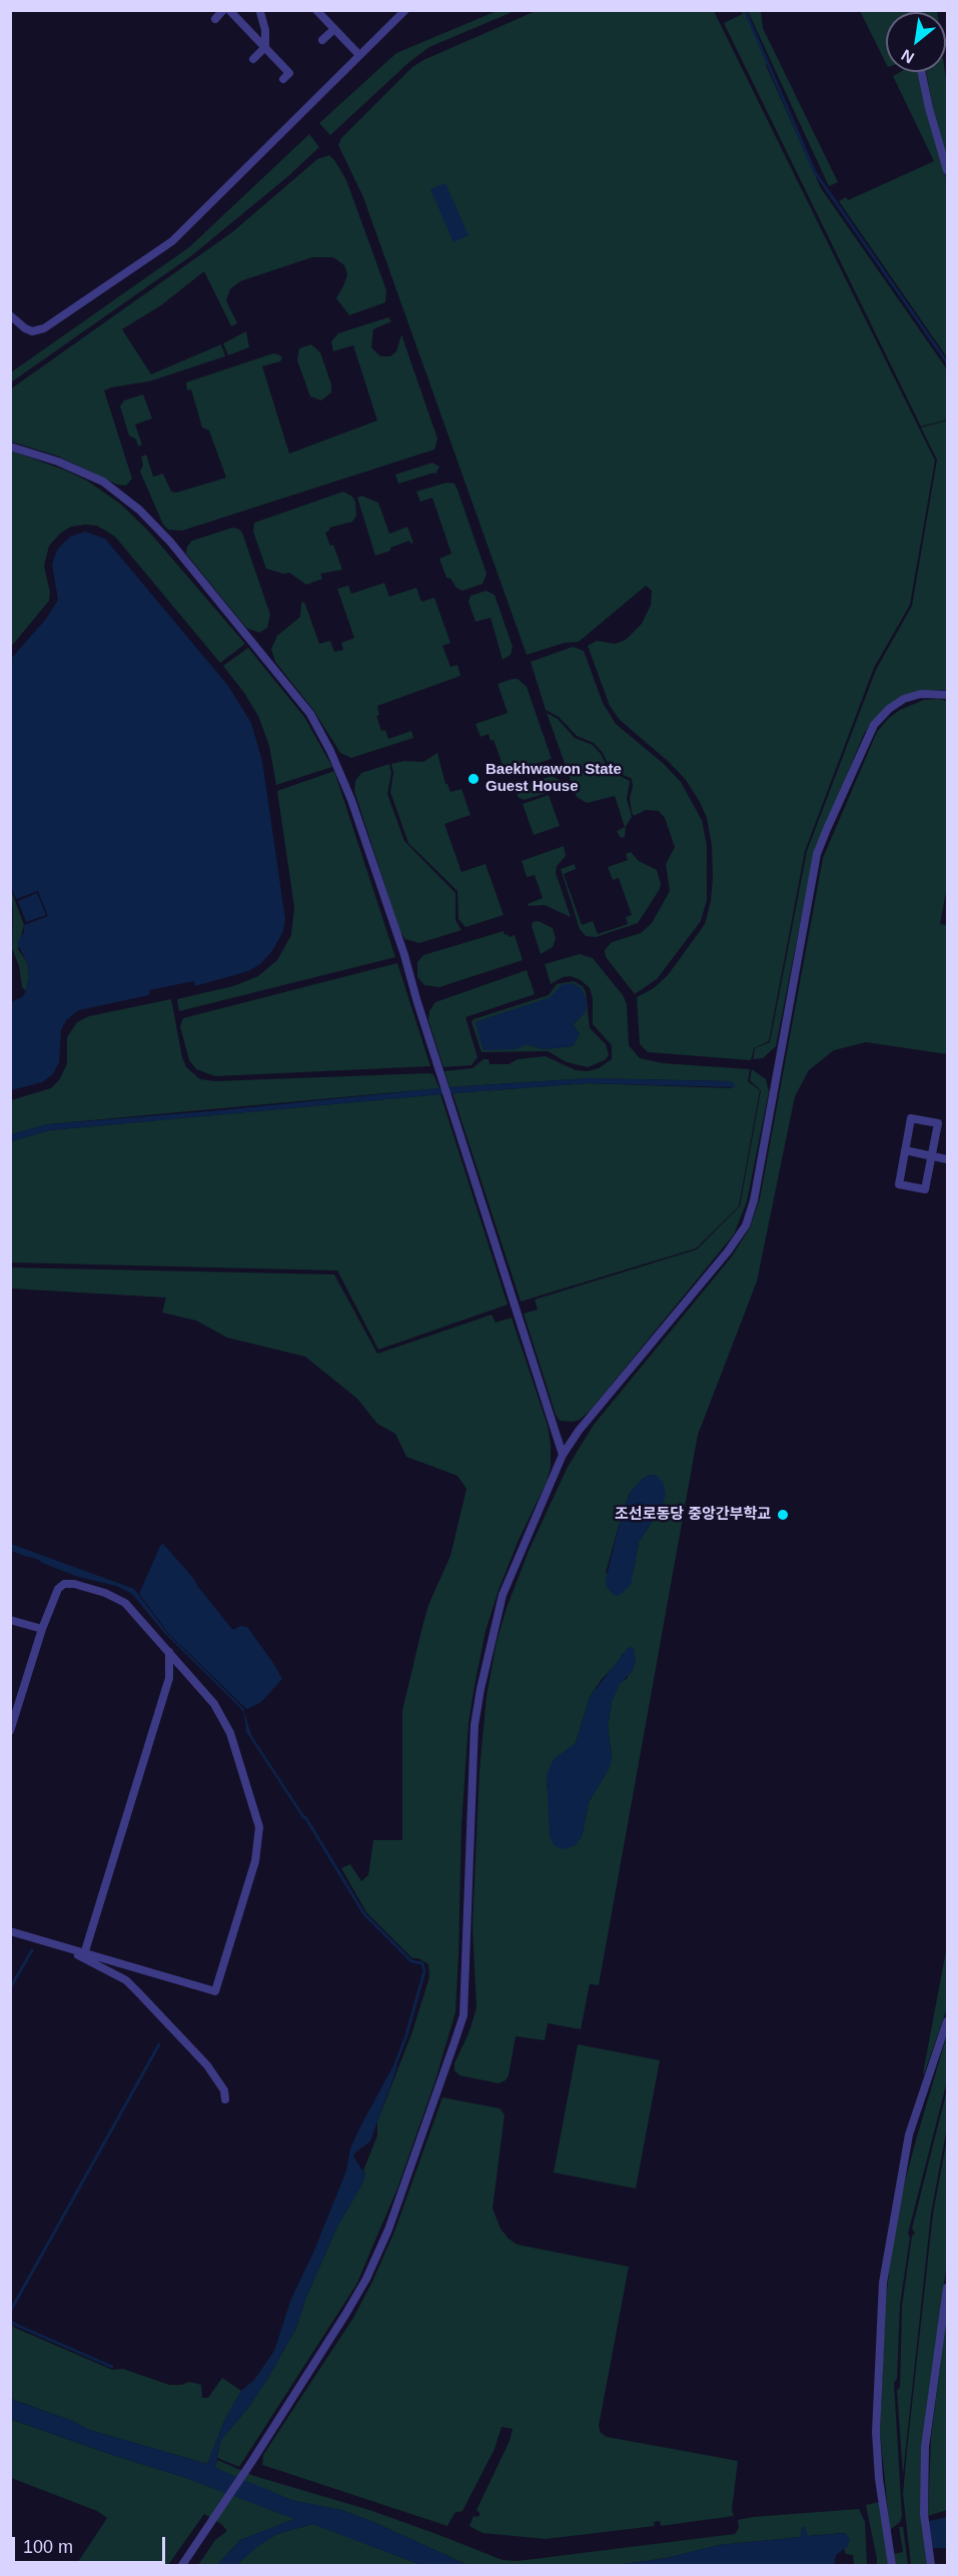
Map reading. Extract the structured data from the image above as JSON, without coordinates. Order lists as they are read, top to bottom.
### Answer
{
  "places": ["Baekhwawon State Guest House", "조선로동당 중앙간부학교"],
  "scale_bar": "100 m",
  "north": "bottom left"
}
